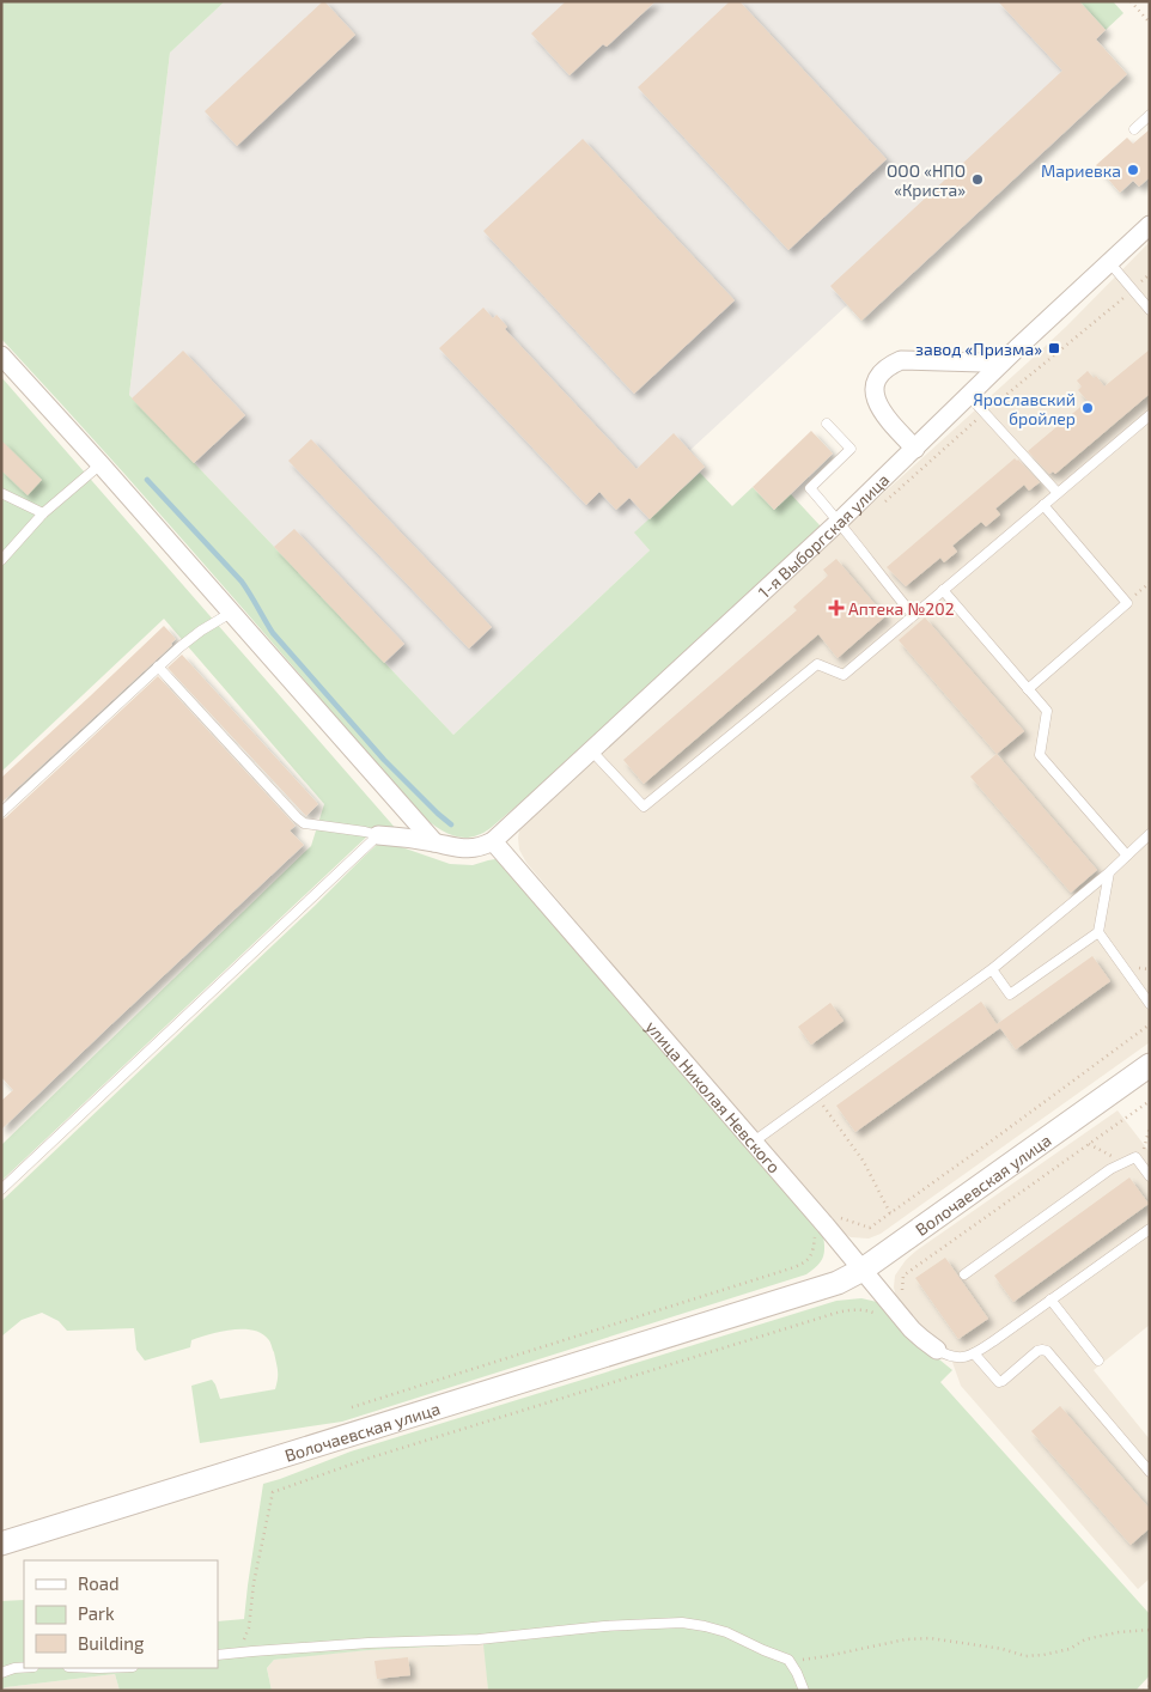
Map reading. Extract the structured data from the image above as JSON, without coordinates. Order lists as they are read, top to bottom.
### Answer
{
  "streets": {
    "street": ["1-я Выборгская улица", "улица Николая Невского", "Волочаевская улица"]
  },
  "crossings": [
    ["1-я Выборгская улица", "улица Николая Невского"],
    ["улица Николая Невского", "Волочаевская улица"]
  ],
  "places": {
    "other": ["Мариевка", "ООО «НПО «Криста»", "Ярославский бройлер"],
    "transit": ["завод «Призма»"],
    "health": ["Аптека №202"]
  },
  "legend": ["Road", "Park", "Building"]
}
